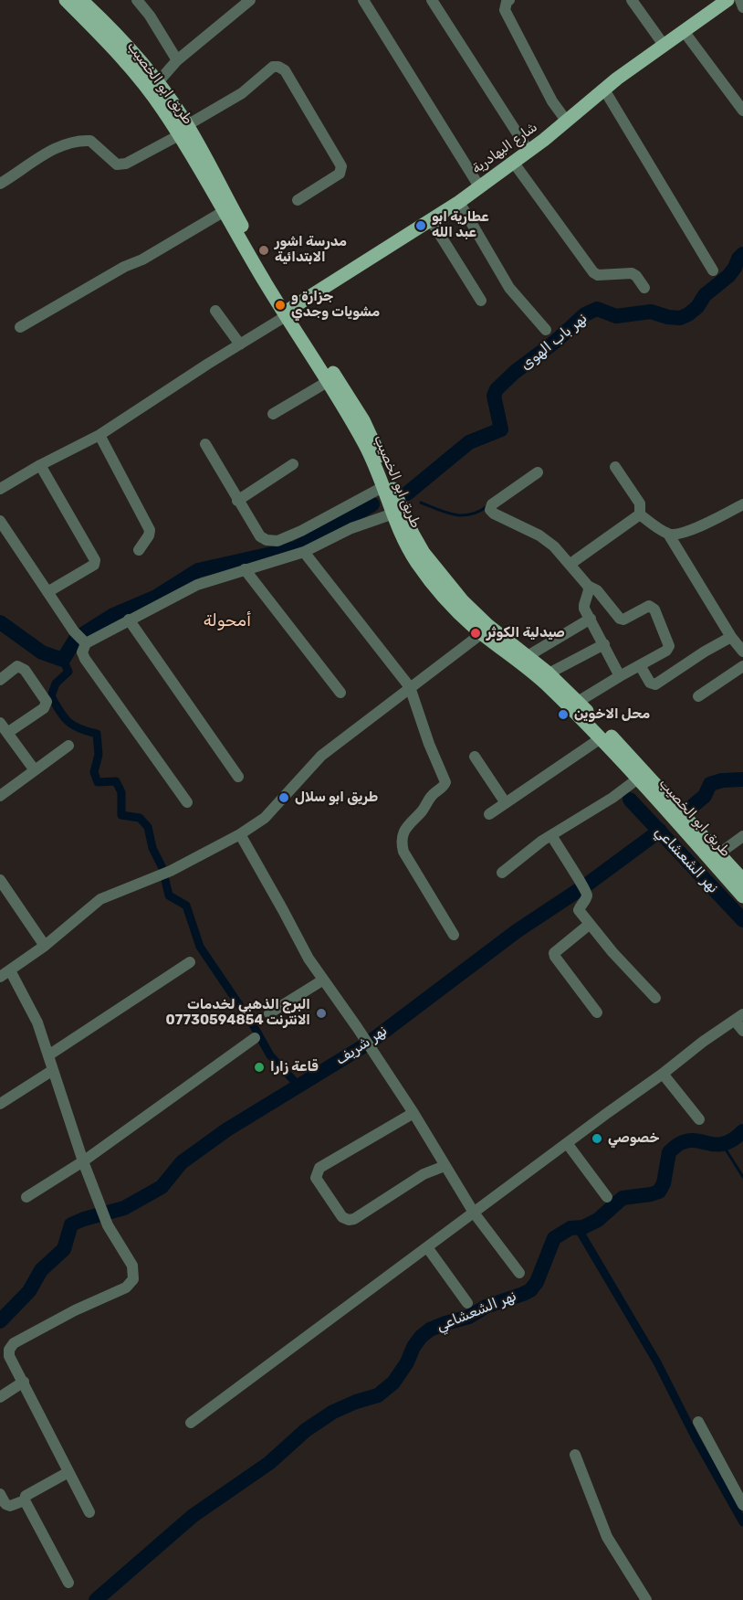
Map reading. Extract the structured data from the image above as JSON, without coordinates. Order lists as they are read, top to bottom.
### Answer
{
  "streets": {
    "main road": ["طريق ابو الخصيب", "شارع البهادرية"]
  },
  "crossings": [
    ["طريق ابو الخصيب", "شارع البهادرية"]
  ],
  "districts": ["أمحولة"],
  "water": ["نهر باب الهوى", "نهر الشعشاعي", "نهر شريف"],
  "places": [
    "عطارية ابو عبد الله",
    "مدرسة اشور الابتدائية",
    "جزارة و مشويات وجدي",
    "صيدلية الكوثر",
    "محل الاخوين",
    "طريق ابو سلال",
    "البرج الذهبي لخدمات الانترنت 07730594854",
    "قاعة زارا",
    "خصوصي"
  ]
}
